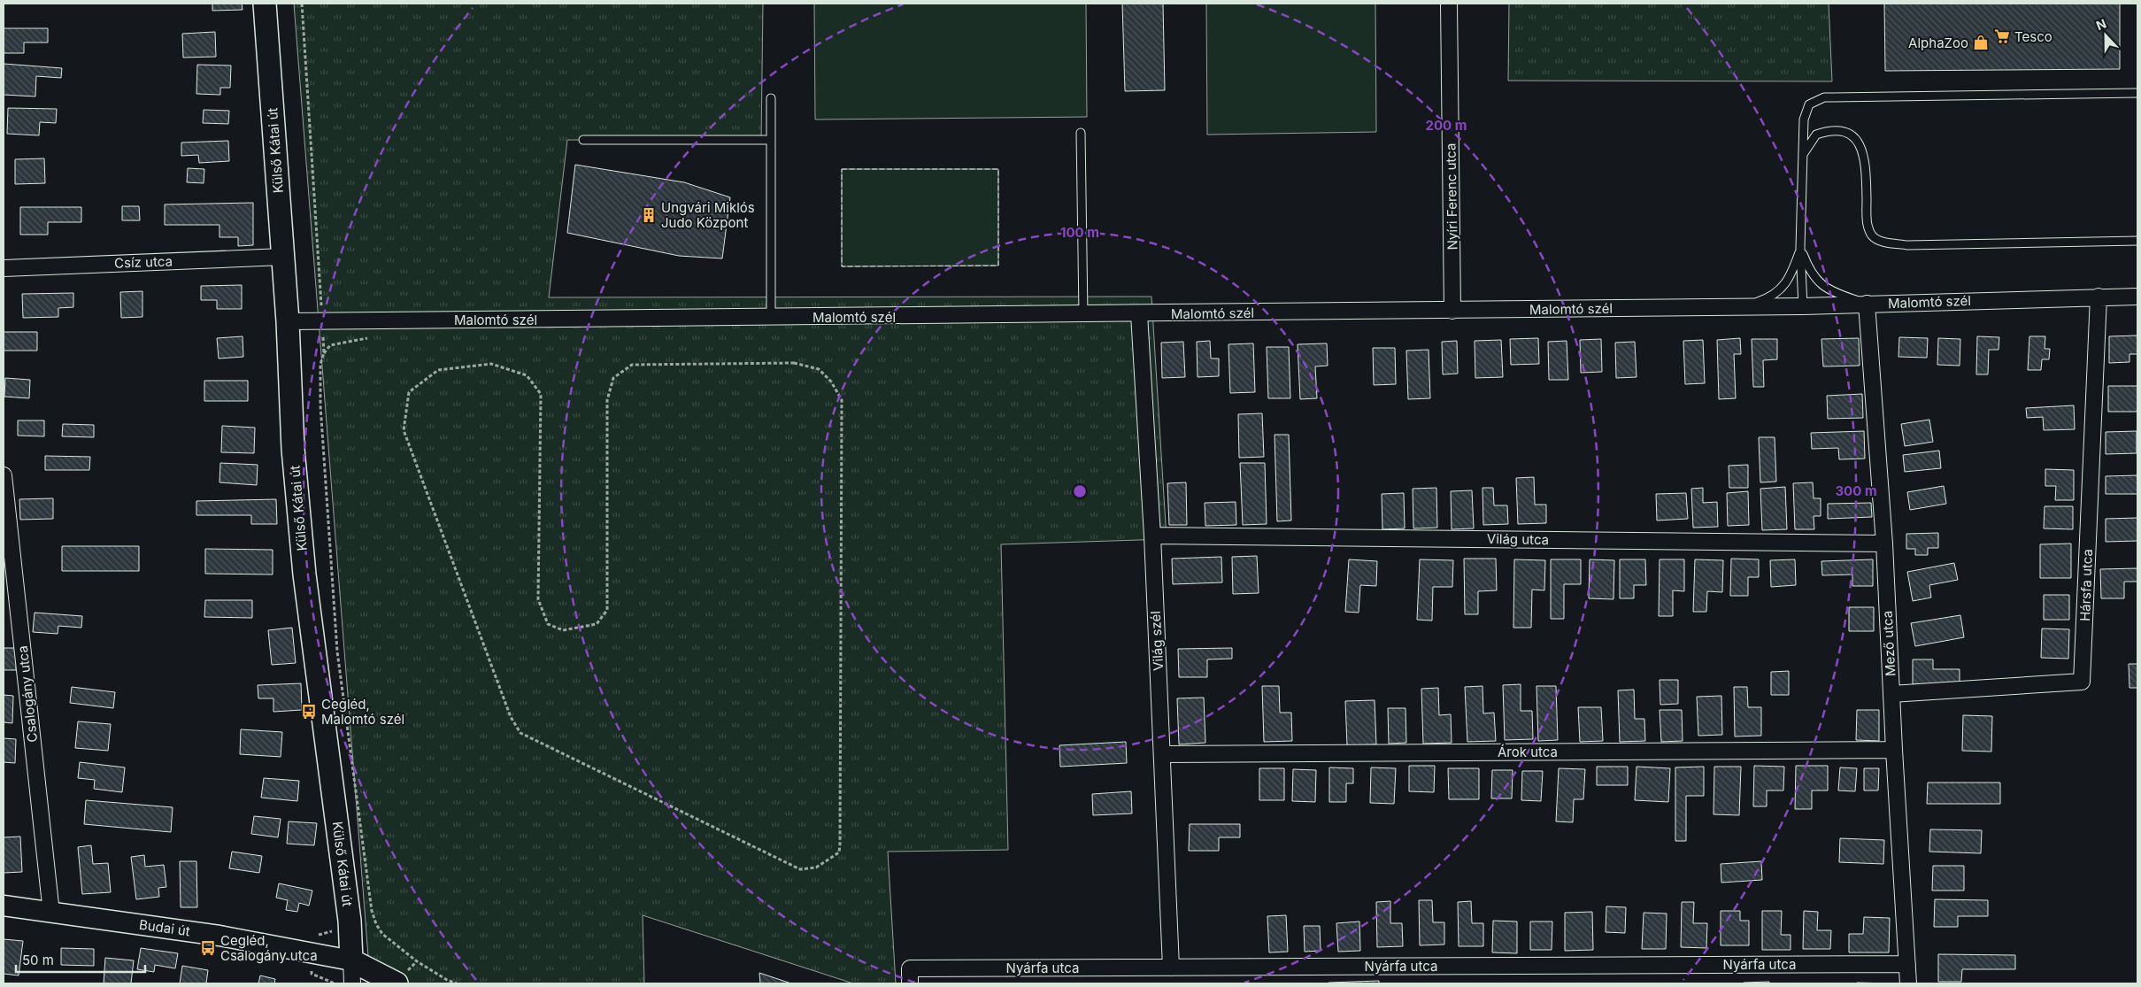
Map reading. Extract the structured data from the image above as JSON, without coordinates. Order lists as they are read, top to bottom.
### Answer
{
  "streets": {
    "main road": ["Külső Kátai út"],
    "street": [
      "Nyíri Ferenc utca",
      "Csíz utca",
      "Malomtó szél",
      "Világ utca",
      "Hársfa utca",
      "Világ szél",
      "Mező utca",
      "Csalogány utca",
      "Árok utca",
      "Budai út",
      "Nyárfa utca"
    ]
  },
  "crossings": [
    ["Külső Kátai út", "Csíz utca"],
    ["Külső Kátai út", "Malomtó szél"],
    ["Külső Kátai út", "Budai út"],
    ["Nyíri Ferenc utca", "Malomtó szél"],
    ["Malomtó szél", "Hársfa utca"],
    ["Malomtó szél", "Világ szél"],
    ["Malomtó szél", "Mező utca"],
    ["Világ utca", "Világ szél"],
    ["Világ utca", "Mező utca"],
    ["Hársfa utca", "Mező utca"],
    ["Világ szél", "Árok utca"],
    ["Világ szél", "Nyárfa utca"],
    ["Mező utca", "Árok utca"],
    ["Mező utca", "Nyárfa utca"],
    ["Csalogány utca", "Budai út"]
  ],
  "places": {
    "supermarket": ["Tesco"],
    "shop": ["AlphaZoo"],
    "building": ["Ungvári Miklós Judo Központ"],
    "bus stop": ["Cegléd, Malomtó szél", "Cegléd, Csalogány utca"]
  },
  "scale_bar": "50 m",
  "north": "top",
  "rings": ["200 m", "100 m", "300 m"]
}
